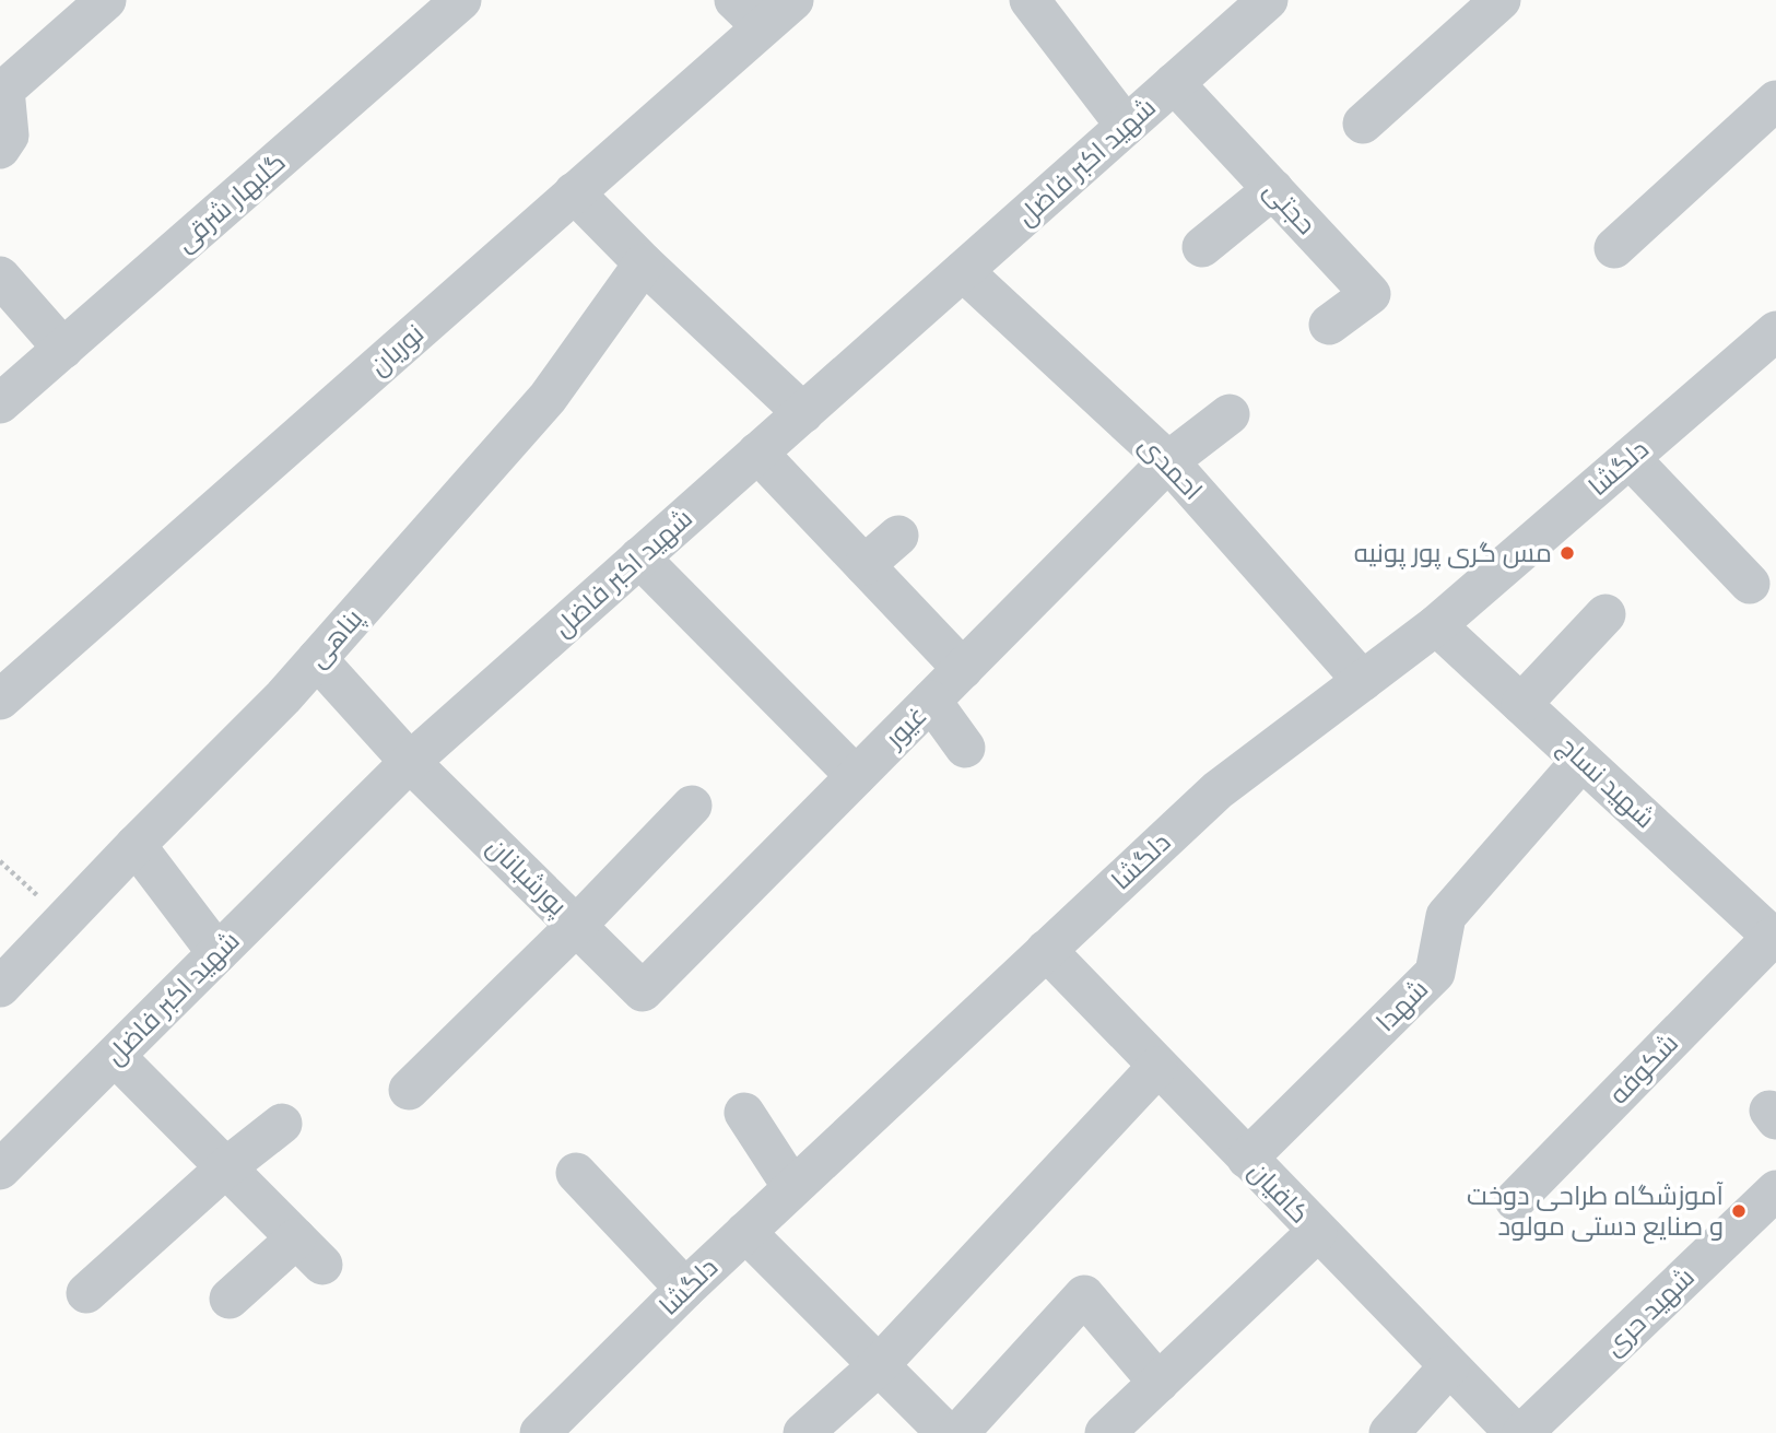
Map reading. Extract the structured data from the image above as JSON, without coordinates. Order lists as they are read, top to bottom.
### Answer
{
  "streets": {
    "street": [
      "شهید اکبر فاضل",
      "گلبهار شرقی",
      "حجتی",
      "نوریان",
      "احمدی",
      "دلگشا",
      "پناهی",
      "غیور",
      "شهید نساج",
      "پورشبانان",
      "شهدا",
      "شکوفه",
      "کافیان",
      "شهید حری"
    ]
  },
  "crossings": [
    ["شهید اکبر فاضل", "حجتی"],
    ["شهید اکبر فاضل", "احمدی"],
    ["شهید اکبر فاضل", "پورشبانان"],
    ["احمدی", "دلگشا"],
    ["احمدی", "غیور"],
    ["دلگشا", "شهید نساج"],
    ["دلگشا", "کافیان"],
    ["پناهی", "پورشبانان"],
    ["غیور", "پورشبانان"],
    ["شهید نساج", "شهدا"],
    ["شهید نساج", "شکوفه"],
    ["شهدا", "کافیان"]
  ],
  "places": ["مس گری پور پونیه", "آموزشگاه طراحی دوخت و صنایع دستی مولود"]
}
